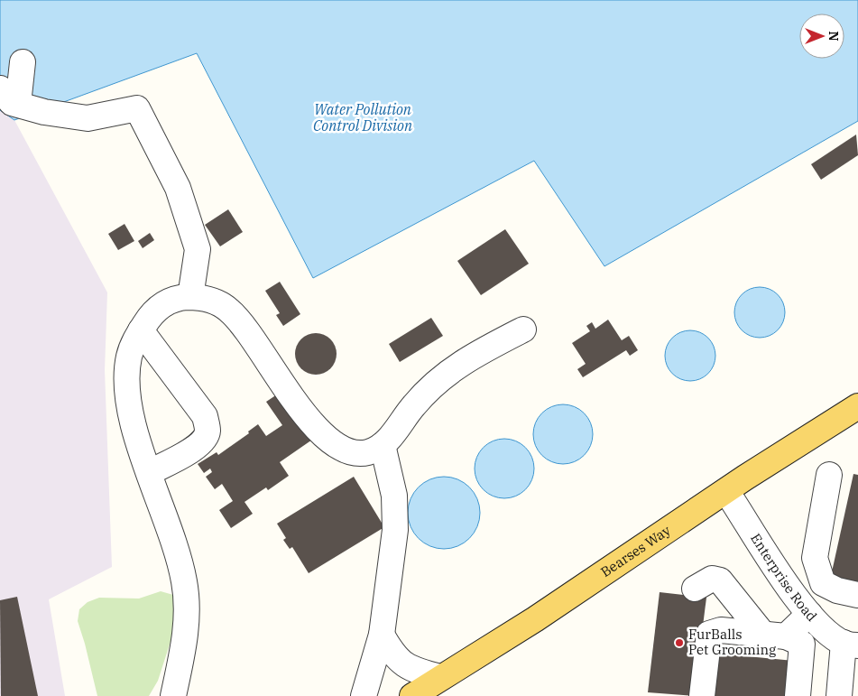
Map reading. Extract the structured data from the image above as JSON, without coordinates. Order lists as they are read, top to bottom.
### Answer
{
  "streets": {
    "main road": ["Bearses Way"],
    "street": ["Enterprise Road"]
  },
  "crossings": [
    ["Bearses Way", "Enterprise Road"]
  ],
  "water": ["Water Pollution Control Division"],
  "places": ["FurBalls Pet Grooming"],
  "north": "right"
}
